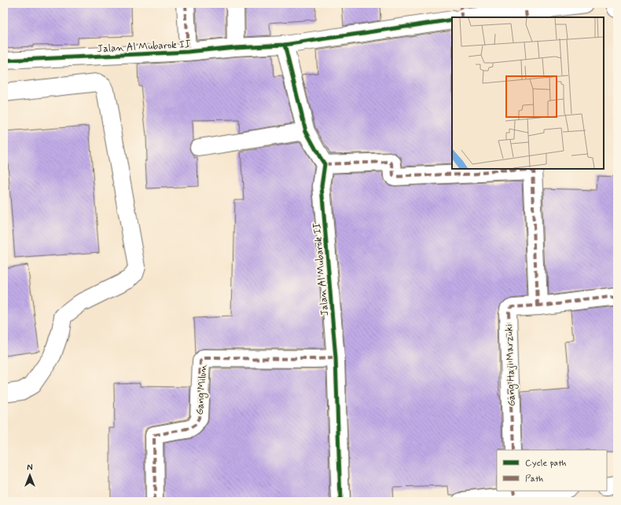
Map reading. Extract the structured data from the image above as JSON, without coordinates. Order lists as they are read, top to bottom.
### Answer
{
  "streets": {
    "street": ["Jalan Al Mubarok II", "Gang Haji Marzuki", "Gang Milun"]
  },
  "crossings": [
    ["Jalan Al Mubarok II", "Gang Milun"]
  ],
  "legend": ["Cycle path", "Path"],
  "north": "top"
}
